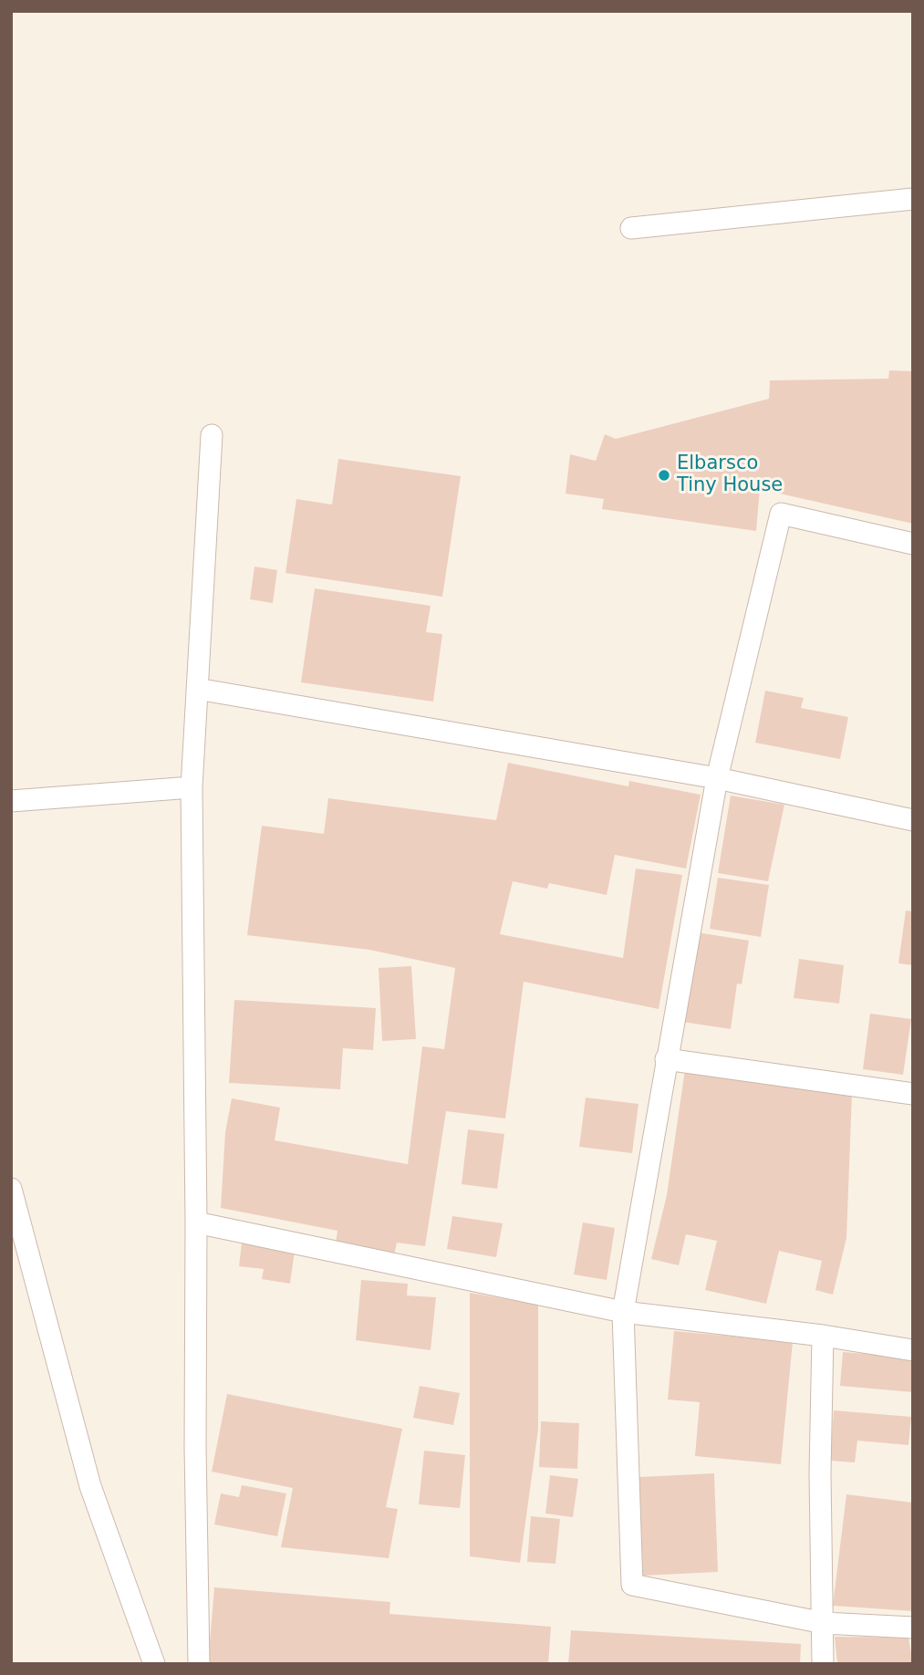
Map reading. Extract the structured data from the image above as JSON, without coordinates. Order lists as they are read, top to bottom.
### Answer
{
  "places": ["Elbarsco Tiny House"]
}
